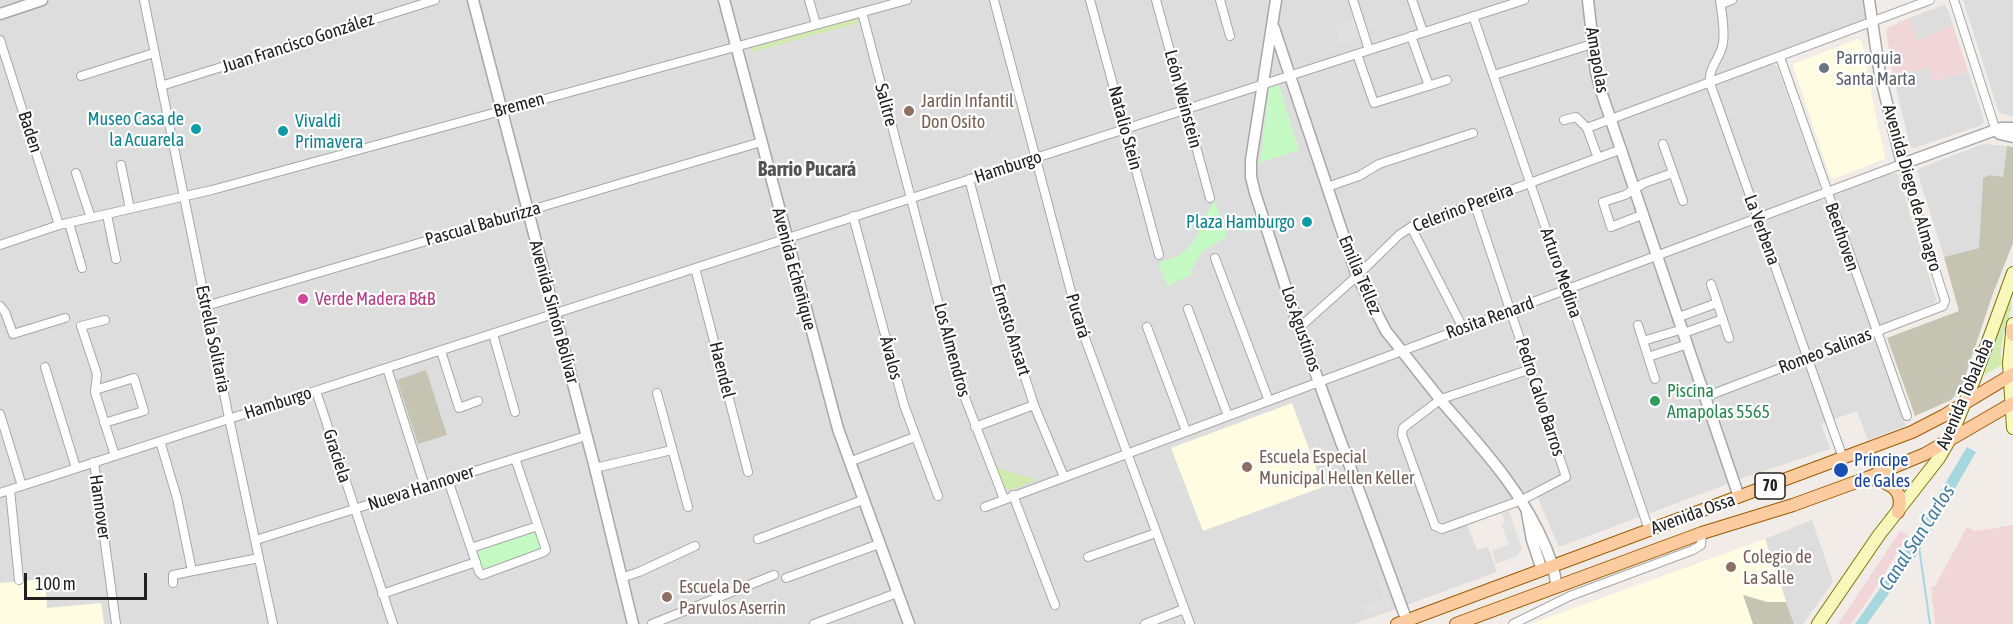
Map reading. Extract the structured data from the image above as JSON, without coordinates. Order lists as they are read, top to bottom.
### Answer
{
  "streets": {
    "main road": ["Avenida Tobalaba", "70", "Avenida Ossa"],
    "street": [
      "Juan Francisco González",
      "Amapolas",
      "León Weinstein",
      "Bremen",
      "Salitre",
      "Natalio Stein",
      "Baden",
      "Hamburgo",
      "Avenida Diego de Almagro",
      "Celerino Pereira",
      "Pascual Baburizza",
      "La Verbena",
      "Beethoven",
      "Avenida Echeñique",
      "Arturo Medina",
      "Emilia Téllez",
      "Avenida Simón Bolívar",
      "Pucará",
      "Rosita Renard",
      "Los Agustinos",
      "Ernesto Ansart",
      "Estrella Solitaria",
      "Los Almendros",
      "Romeo Salinas",
      "Ávalos",
      "Haendel",
      "Pedro Calvo Barros",
      "Graciela",
      "Nueva Hannover",
      "Hannover"
    ]
  },
  "crossings": [
    ["Juan Francisco González", "Estrella Solitaria"],
    ["Amapolas", "Celerino Pereira"],
    ["Amapolas", "Rosita Renard"],
    ["Amapolas", "Romeo Salinas"],
    ["Amapolas", "Avenida Ossa"],
    ["León Weinstein", "Hamburgo"],
    ["Bremen", "Salitre"],
    ["Bremen", "Baden"],
    ["Bremen", "Avenida Echeñique"],
    ["Bremen", "Avenida Simón Bolívar"],
    ["Bremen", "Estrella Solitaria"],
    ["Salitre", "Hamburgo"],
    ["Salitre", "Los Almendros"],
    ["Natalio Stein", "Hamburgo"],
    ["Hamburgo", "Avenida Echeñique"],
    ["Hamburgo", "Arturo Medina"],
    ["Hamburgo", "Emilia Téllez"],
    ["Hamburgo", "Avenida Simón Bolívar"],
    ["Hamburgo", "Pucará"],
    ["Hamburgo", "Los Agustinos"],
    ["Hamburgo", "Ernesto Ansart"],
    ["Hamburgo", "Estrella Solitaria"],
    ["Hamburgo", "Los Almendros"],
    ["Hamburgo", "Ávalos"],
    ["Hamburgo", "Haendel"],
    ["Hamburgo", "Graciela"],
    ["Hamburgo", "Hannover"],
    ["Avenida Diego de Almagro", "Rosita Renard"],
    ["Avenida Diego de Almagro", "Romeo Salinas"],
    ["Celerino Pereira", "Arturo Medina"],
    ["Celerino Pereira", "Emilia Téllez"],
    ["Celerino Pereira", "Los Agustinos"],
    ["Celerino Pereira", "Pedro Calvo Barros"],
    ["Pascual Baburizza", "Avenida Echeñique"],
    ["Pascual Baburizza", "Avenida Simón Bolívar"],
    ["Pascual Baburizza", "Estrella Solitaria"],
    ["La Verbena", "Rosita Renard"],
    ["La Verbena", "Romeo Salinas"],
    ["La Verbena", "Avenida Ossa"],
    ["Beethoven", "Rosita Renard"],
    ["Beethoven", "Romeo Salinas"],
    ["Arturo Medina", "Rosita Renard"],
    ["Arturo Medina", "Avenida Ossa"],
    ["Emilia Téllez", "Rosita Renard"],
    ["Emilia Téllez", "Los Agustinos"],
    ["Emilia Téllez", "Pedro Calvo Barros"],
    ["Emilia Téllez", "Avenida Ossa"],
    ["Avenida Simón Bolívar", "Nueva Hannover"],
    ["Pucará", "Rosita Renard"],
    ["Rosita Renard", "Los Agustinos"],
    ["Rosita Renard", "Ernesto Ansart"],
    ["Rosita Renard", "Los Almendros"],
    ["Rosita Renard", "Pedro Calvo Barros"],
    ["Los Agustinos", "Avenida Ossa"],
    ["Estrella Solitaria", "Nueva Hannover"],
    ["Avenida Tobalaba", "Avenida Ossa"],
    ["Graciela", "Nueva Hannover"]
  ],
  "districts": ["Barrio Pucará"],
  "water": ["Canal San Carlos"],
  "places": [
    "Parroquia Santa Marta",
    "Jardín Infantil Don Osito",
    "Museo Casa de la Acuarela",
    "Vivaldi Primavera",
    "Plaza Hamburgo",
    "Verde Madera B&B",
    "Piscina Amapolas 5565",
    "Escuela Especial Municipal Hellen Keller",
    "Príncipe de Gales",
    "Colegio de La Salle",
    "Escuela De Parvulos Aserrin"
  ],
  "scale_bar": "100 m"
}
